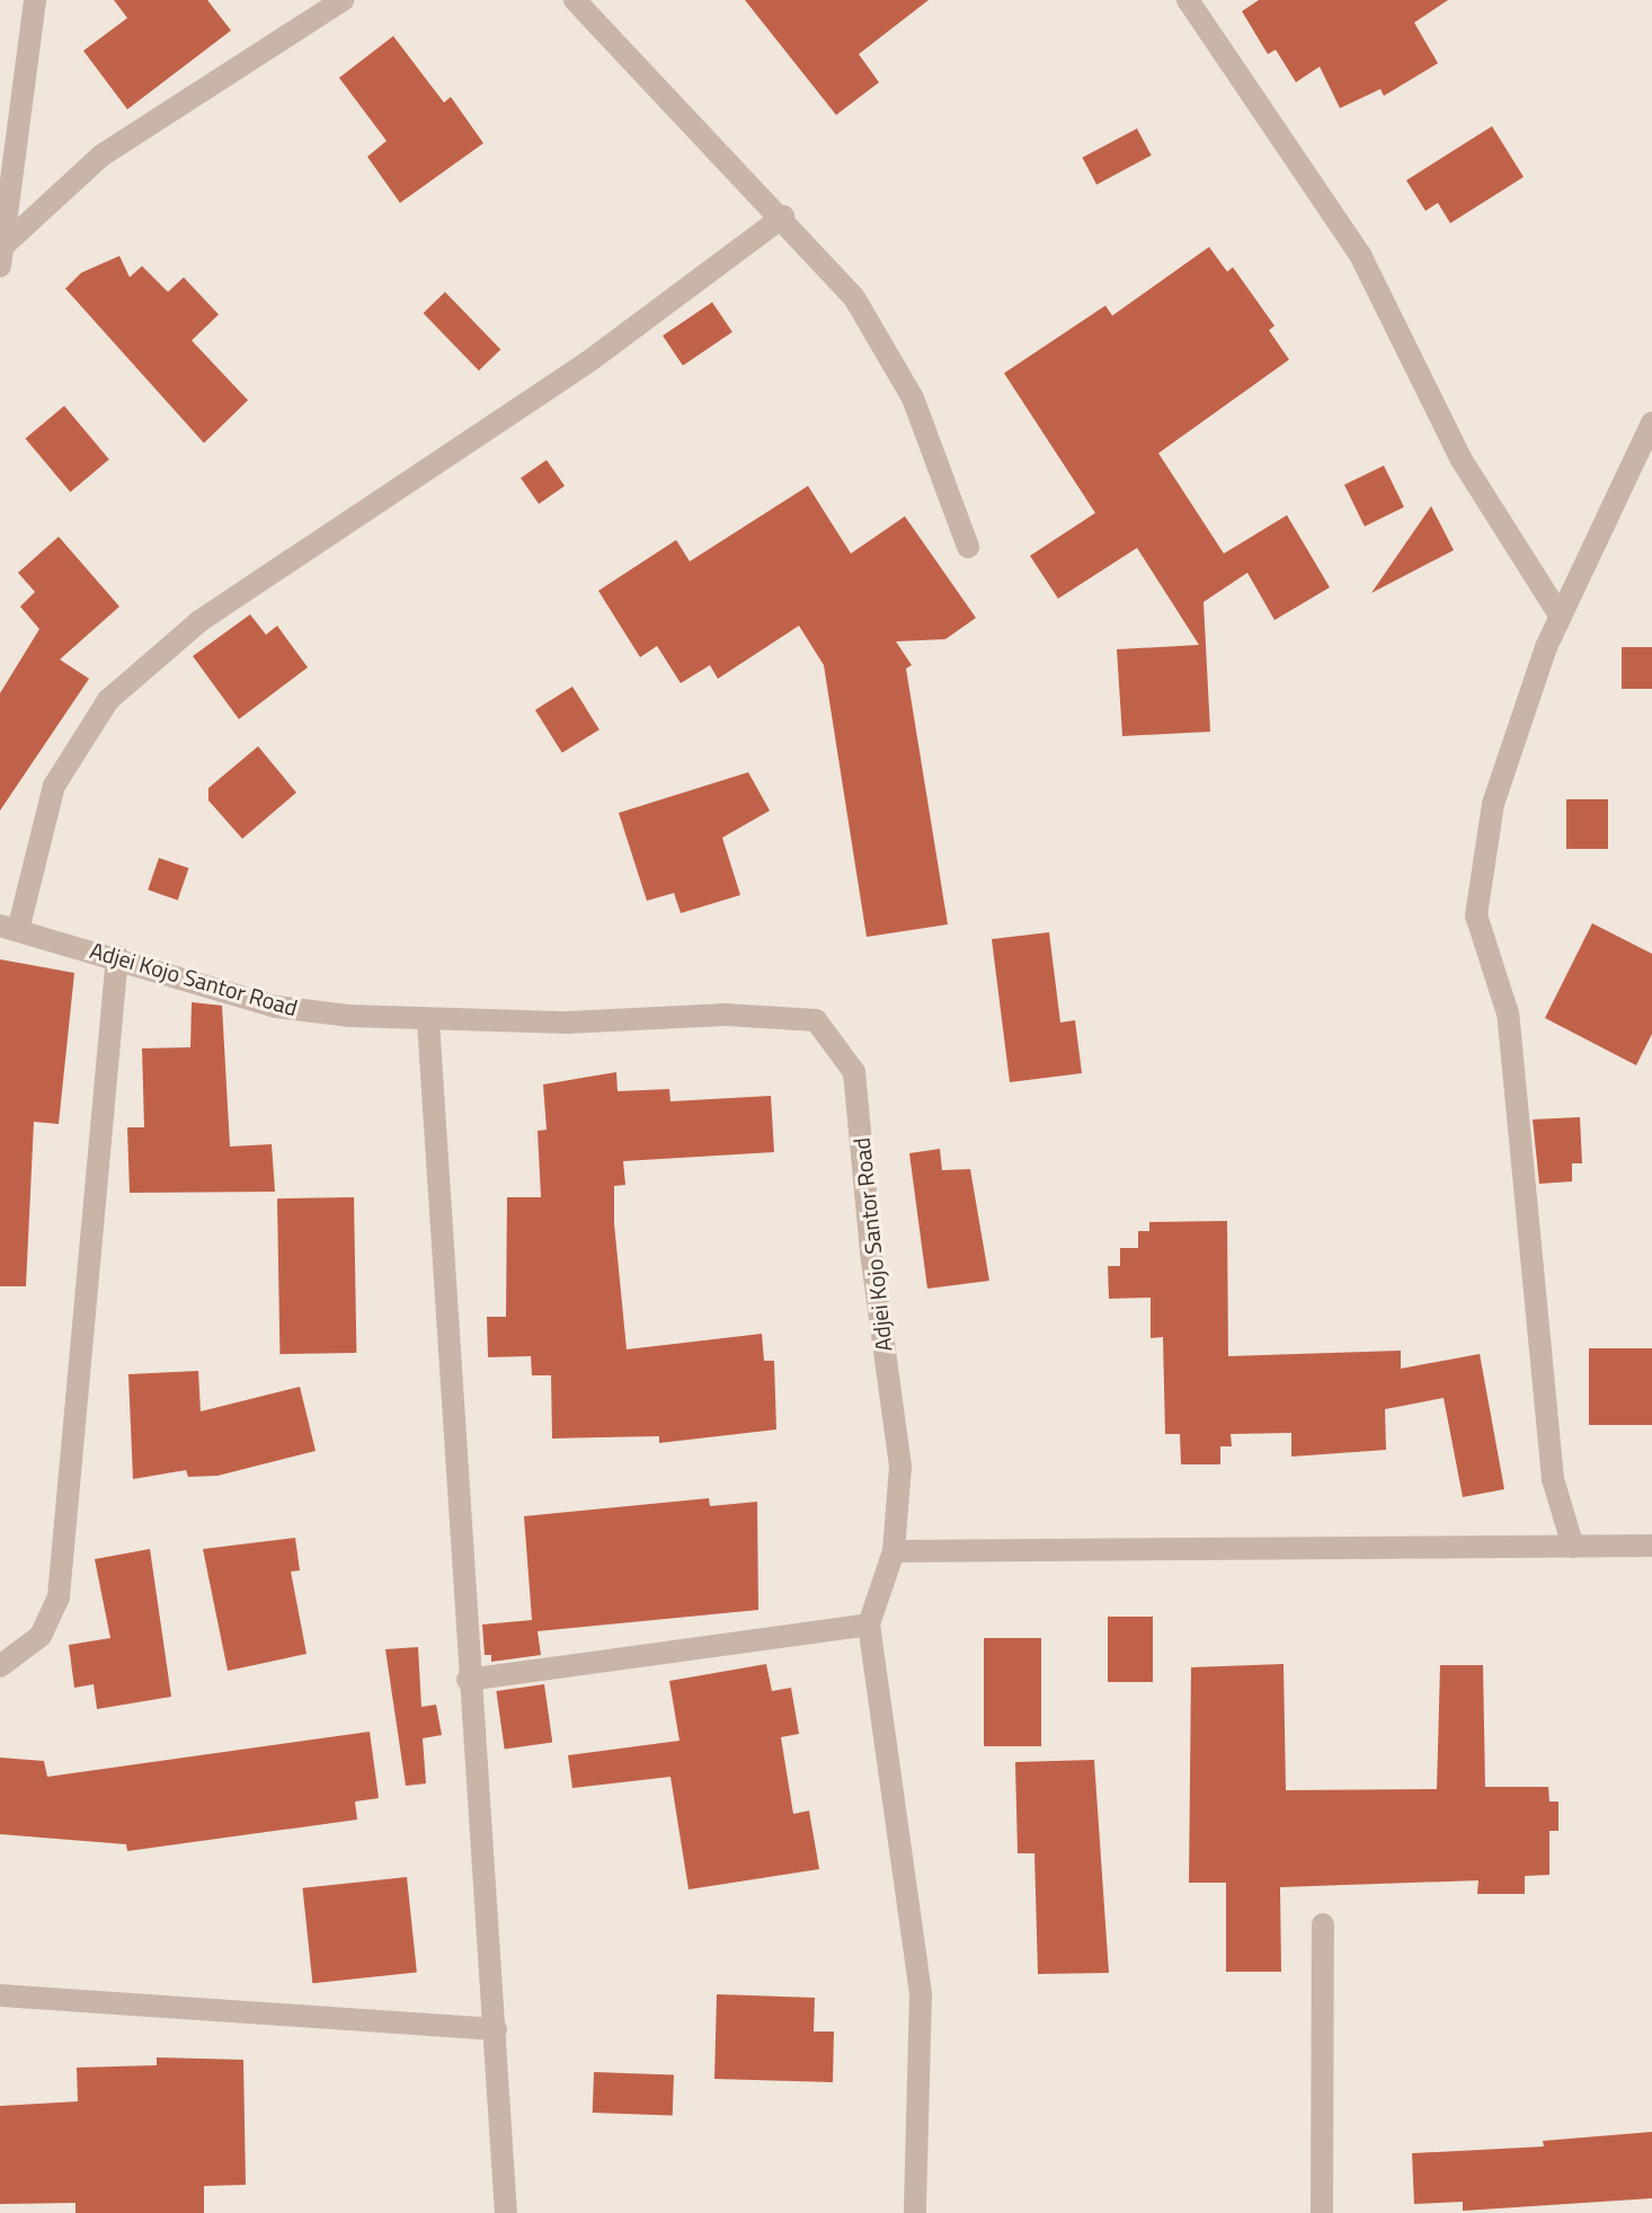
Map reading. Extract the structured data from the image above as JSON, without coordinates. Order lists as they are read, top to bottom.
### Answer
{
  "streets": {
    "street": ["Adjei Kojo Santor Road"]
  }
}
